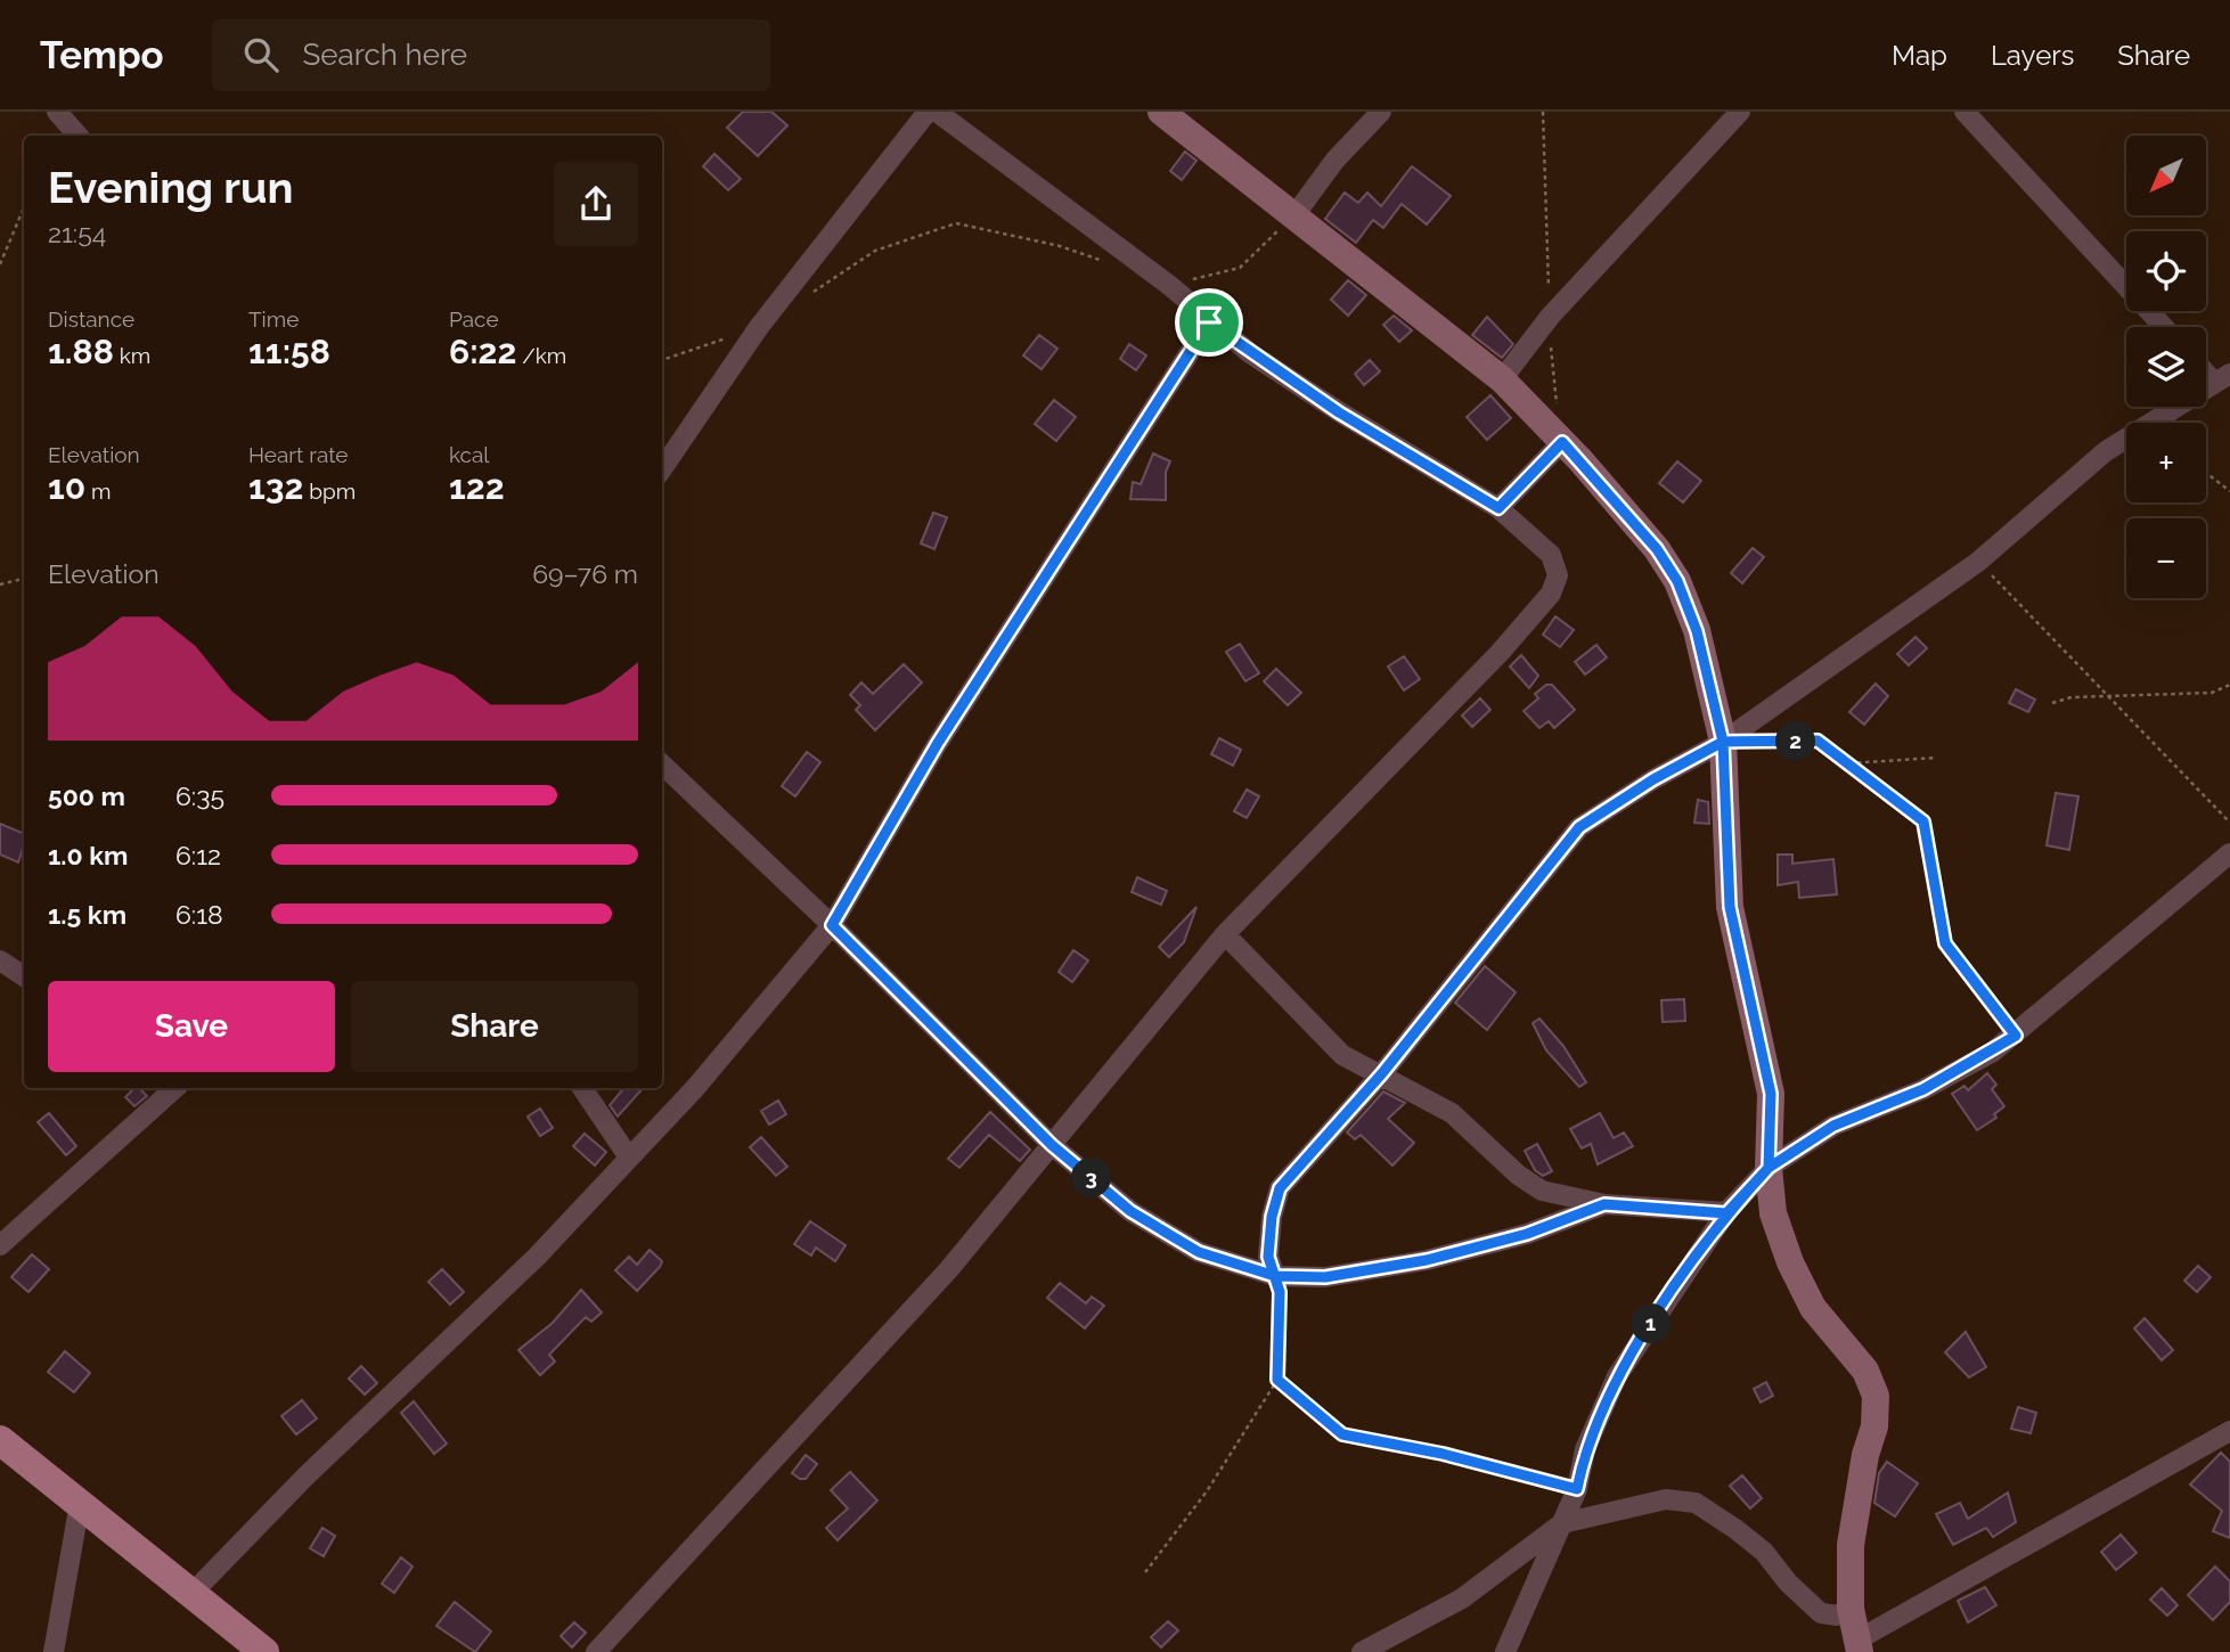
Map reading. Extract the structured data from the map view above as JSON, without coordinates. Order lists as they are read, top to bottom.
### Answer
{
  "north": "bottom left",
  "page": {
    "header": "Tempo",
    "search": "Search here",
    "nav": ["Map", "Layers", "Share"],
    "map_buttons": ["+", "−"],
    "heading": ["Evening run", "21:54"],
    "stats": [
      ["Distance", "1.88 km"],
      ["Time", "11:58"],
      ["Pace", "6:22 /km"],
      ["Elevation", "10 m"],
      ["Heart rate", "132 bpm"],
      ["kcal", "122"]
    ],
    "chart": ["Elevation", "69–76 m"],
    "pins": ["2", "3", "1"],
    "list": [
      {
        "name": "500 m",
        "note": "6:35"
      },
      {
        "name": "1.0 km",
        "note": "6:12"
      },
      {
        "name": "1.5 km",
        "note": "6:18"
      }
    ],
    "buttons": ["Save", "Share"]
  }
}
